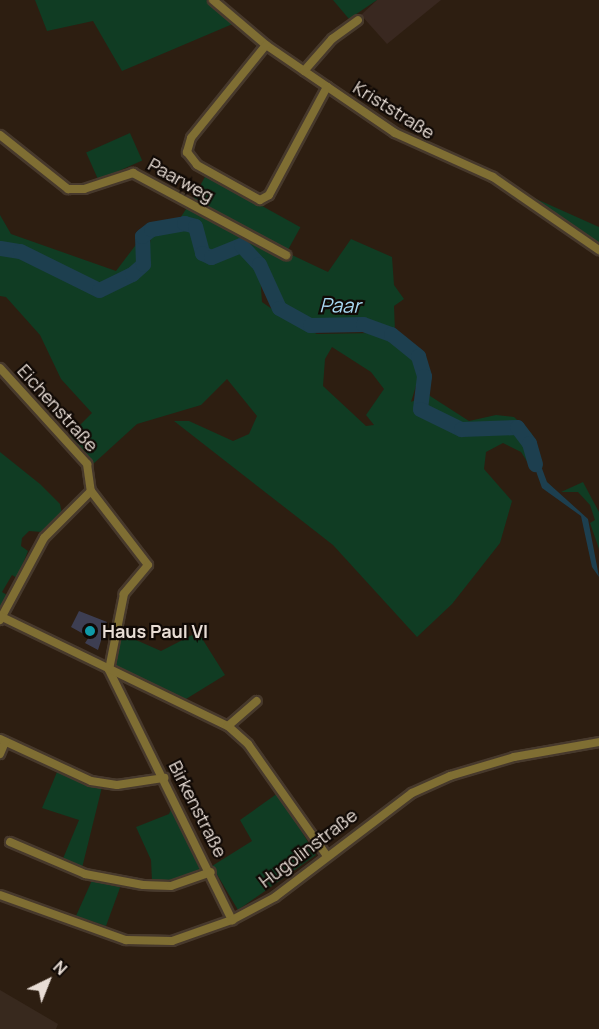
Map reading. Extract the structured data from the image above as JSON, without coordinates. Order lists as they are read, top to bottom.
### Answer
{
  "streets": {
    "street": [
      "Kriststraße",
      "Paarweg",
      "Eichenstraße",
      "Birkenstraße",
      "Hugolinstraße"
    ]
  },
  "crossings": [
    ["Birkenstraße", "Hugolinstraße"]
  ],
  "water": ["Paar"],
  "places": ["Haus Paul VI"],
  "north": "top right"
}
